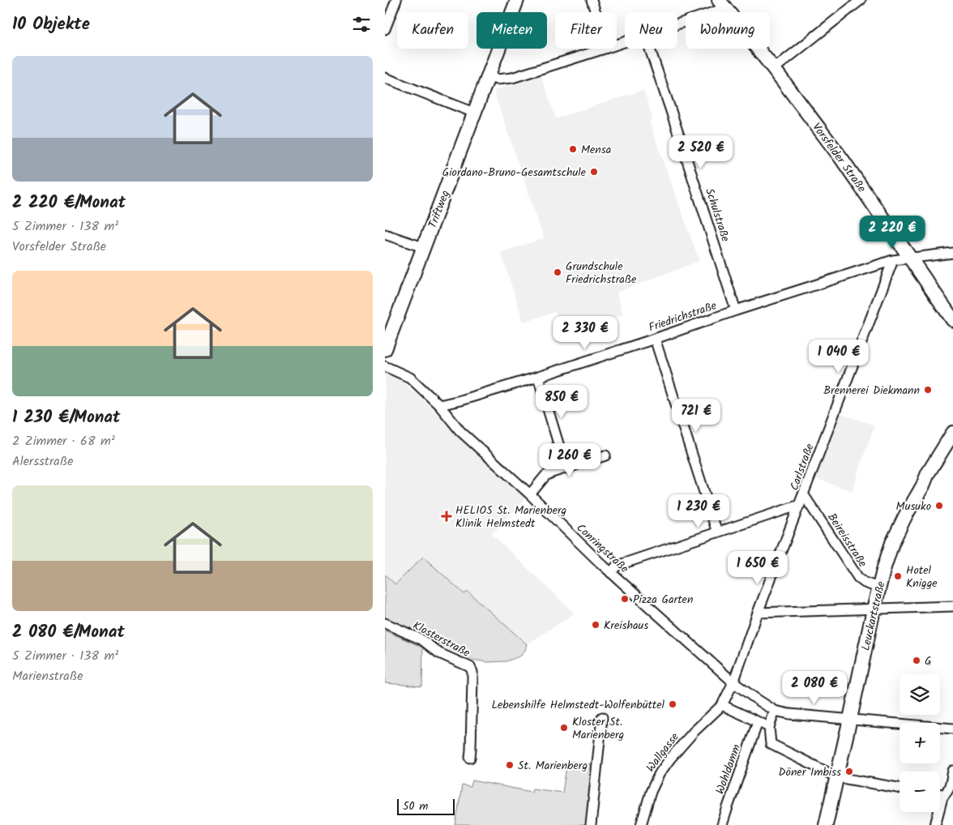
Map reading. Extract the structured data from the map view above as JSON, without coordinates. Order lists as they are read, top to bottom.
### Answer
{
  "streets": {
    "main road": ["Vorsfelder Straße", "Triftweg", "Leuckartstraße"],
    "street": [
      "Schulstraße",
      "Friedrichstraße",
      "Carlstraße",
      "Beireisstraße",
      "Conringstraße",
      "Klosterstraße",
      "Wallgasse",
      "Wohldamm"
    ]
  },
  "crossings": [
    ["Vorsfelder Straße", "Friedrichstraße"],
    ["Schulstraße", "Friedrichstraße"],
    ["Friedrichstraße", "Carlstraße"],
    ["Friedrichstraße", "Conringstraße"],
    ["Carlstraße", "Beireisstraße"],
    ["Carlstraße", "Conringstraße"],
    ["Carlstraße", "Wallgasse"],
    ["Beireisstraße", "Leuckartstraße"],
    ["Conringstraße", "Wallgasse"]
  ],
  "places": {
    "other": [
      "Mensa",
      "Giordano-Bruno-Gesamtschule",
      "Grundschule Friedrichstraße",
      "Brennerei Diekmann",
      "Musuko",
      "Hotel Knigge",
      "Pizza Garten",
      "Kreishaus",
      "G",
      "Lebenshilfe Helmstedt-Wolfenbüttel",
      "Kloster St. Marienberg",
      "St. Marienberg",
      "Döner Imbiss"
    ],
    "health": ["HELIOS St. Marienberg Klinik Helmstedt"]
  },
  "scale_bar": "50 m",
  "page": {
    "heading": "10 Objekte",
    "chip": [
      "Kaufen",
      "Mieten",
      "Filter",
      "Neu",
      "Wohnung"
    ],
    "list": [
      {
        "name": "2 220 €/Monat",
        "note": "5 Zimmer · 138 m² · Vorsfelder Straße"
      },
      {
        "name": "1 230 €/Monat",
        "note": "2 Zimmer · 68 m² · Alersstraße"
      },
      {
        "name": "2 080 €/Monat",
        "note": "5 Zimmer · 138 m² · Marienstraße"
      }
    ],
    "price": [
      "2 520 €",
      "2 220 €",
      "2 330 €",
      "1 040 €",
      "850 €",
      "721 €",
      "1 260 €",
      "1 230 €",
      "1 650 €",
      "2 080 €"
    ],
    "map_buttons": ["+", "−"],
    "scale": "50 m"
  }
}
